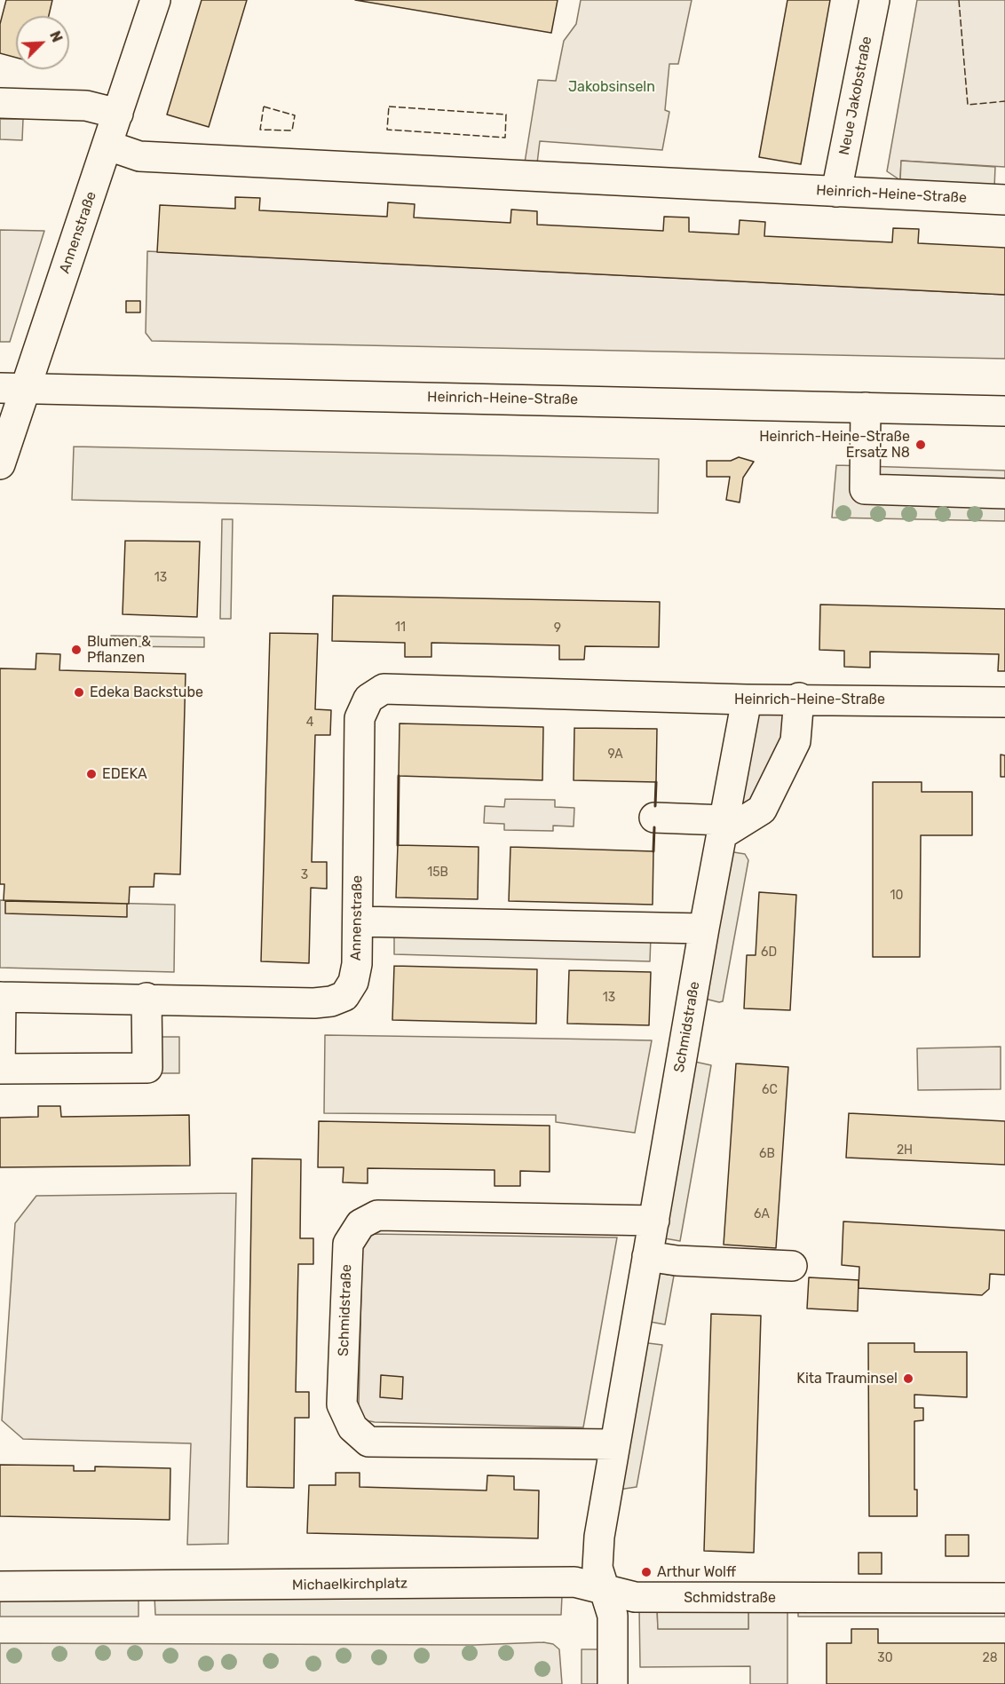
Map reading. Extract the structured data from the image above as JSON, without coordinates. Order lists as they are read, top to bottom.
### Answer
{
  "streets": {
    "street": [
      "Neue Jakobstraße",
      "Heinrich-Heine-Straße",
      "Annenstraße",
      "Schmidstraße",
      "Michaelkirchplatz"
    ]
  },
  "crossings": [
    ["Neue Jakobstraße", "Heinrich-Heine-Straße"],
    ["Heinrich-Heine-Straße", "Annenstraße"],
    ["Heinrich-Heine-Straße", "Schmidstraße"],
    ["Schmidstraße", "Michaelkirchplatz"]
  ],
  "parks": ["Jakobsinseln"],
  "places": [
    "Heinrich-Heine-Straße Ersatz N8",
    "Blumen & Pflanzen",
    "Edeka Backstube",
    "EDEKA",
    "Kita Trauminsel",
    "Arthur Wolff"
  ],
  "house_numbers": [
    "13",
    "11",
    "9",
    "4",
    "9A",
    "15B",
    "3",
    "10",
    "6D",
    "13",
    "6C",
    "2H",
    "6B",
    "6A",
    "30",
    "28"
  ],
  "north": "top right"
}
